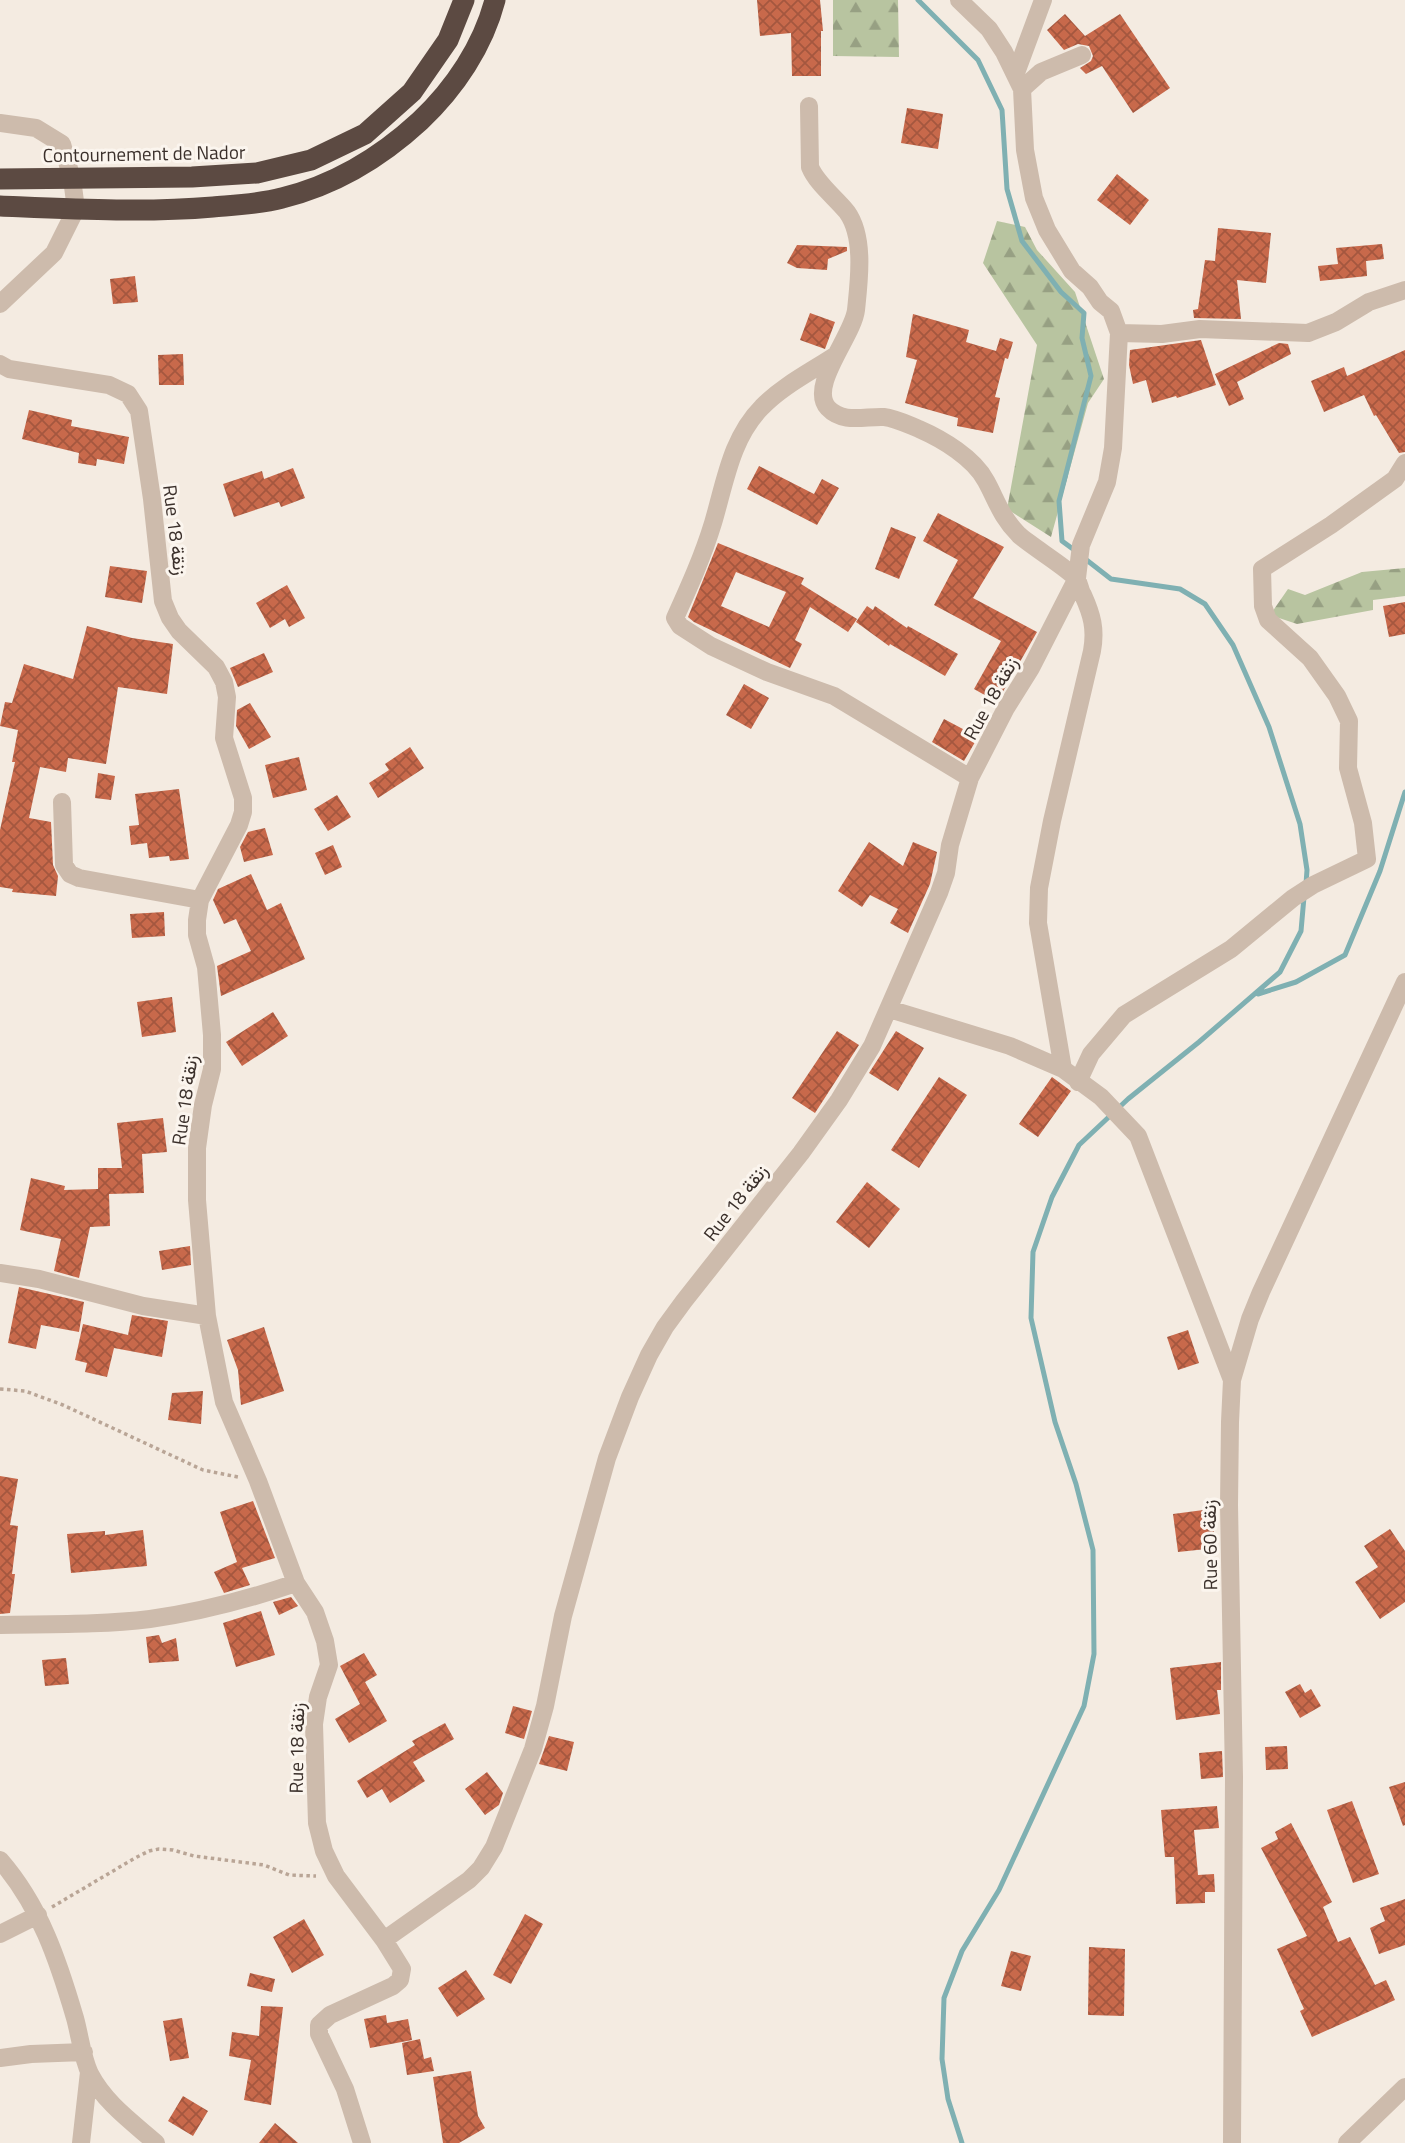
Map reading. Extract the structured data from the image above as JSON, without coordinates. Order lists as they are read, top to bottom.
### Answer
{
  "streets": {
    "highway": ["Contournement de Nador"],
    "street": ["Rue 18 زنقة", "Rue 60 زنقة"]
  }
}
